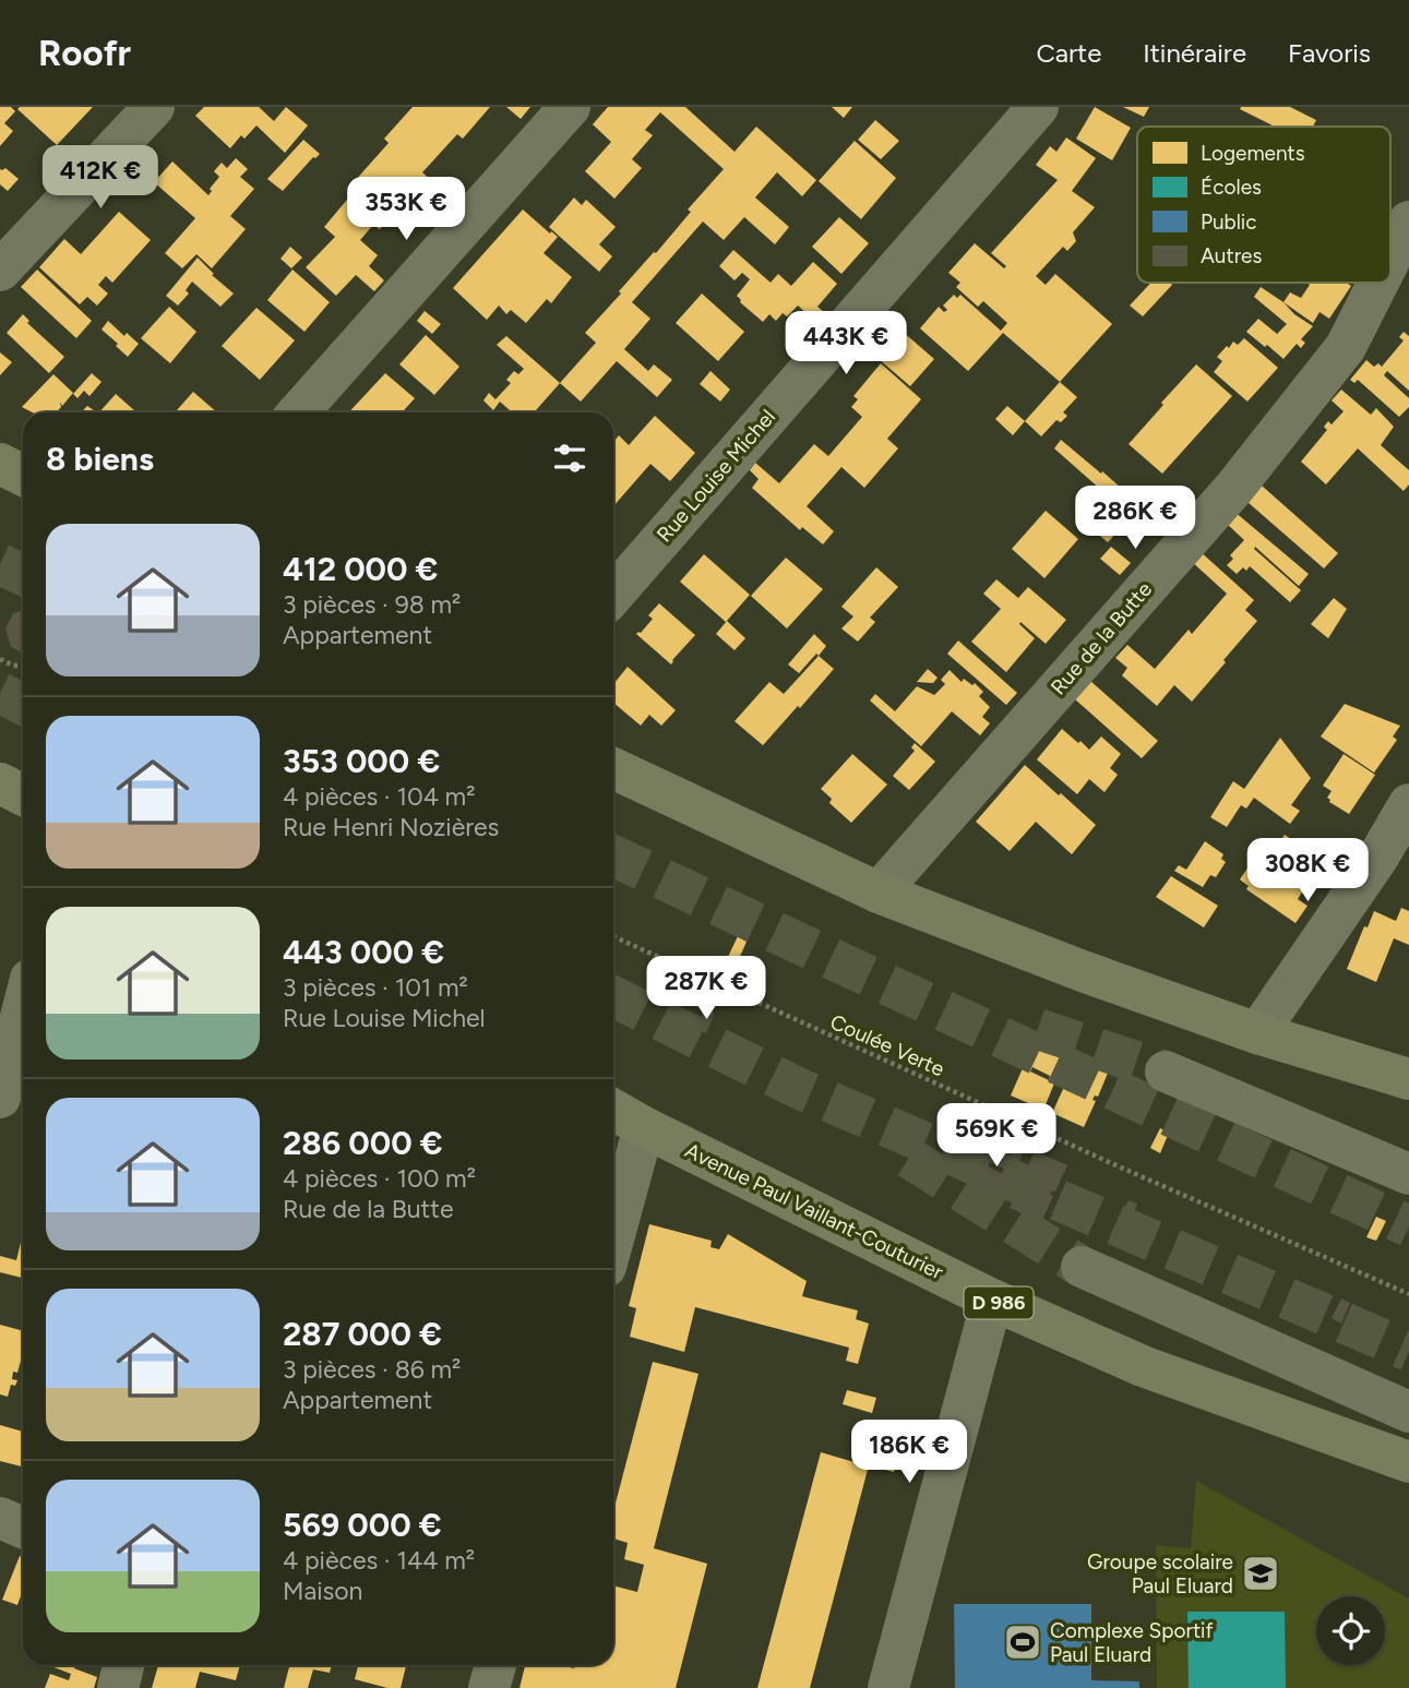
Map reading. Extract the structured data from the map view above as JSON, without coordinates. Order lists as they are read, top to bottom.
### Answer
{
  "streets": {
    "main road": ["Avenue Paul Vaillant-Couturier", "D 986"],
    "street": ["Rue Louise Michel", "Rue de la Butte"],
    "path": ["Coulée Verte"]
  },
  "places": {
    "school or university": ["Groupe scolaire Paul Eluard"],
    "sports": ["Complexe Sportif Paul Eluard"]
  },
  "legend": [
    "Logements",
    "Écoles",
    "Public",
    "Autres"
  ],
  "page": {
    "header": "Roofr",
    "nav": ["Carte", "Itinéraire", "Favoris"],
    "price": [
      "412K €",
      "353K €",
      "443K €",
      "286K €",
      "308K €",
      "287K €",
      "569K €",
      "186K €"
    ],
    "heading": "8 biens",
    "list": [
      {
        "name": "412 000 €",
        "note": "3 pièces · 98 m² · Appartement"
      },
      {
        "name": "353 000 €",
        "note": "4 pièces · 104 m² · Rue Henri Nozières"
      },
      {
        "name": "443 000 €",
        "note": "3 pièces · 101 m² · Rue Louise Michel"
      },
      {
        "name": "286 000 €",
        "note": "4 pièces · 100 m² · Rue de la Butte"
      },
      {
        "name": "287 000 €",
        "note": "3 pièces · 86 m² · Appartement"
      },
      {
        "name": "569 000 €",
        "note": "4 pièces · 144 m² · Maison"
      }
    ]
  }
}
